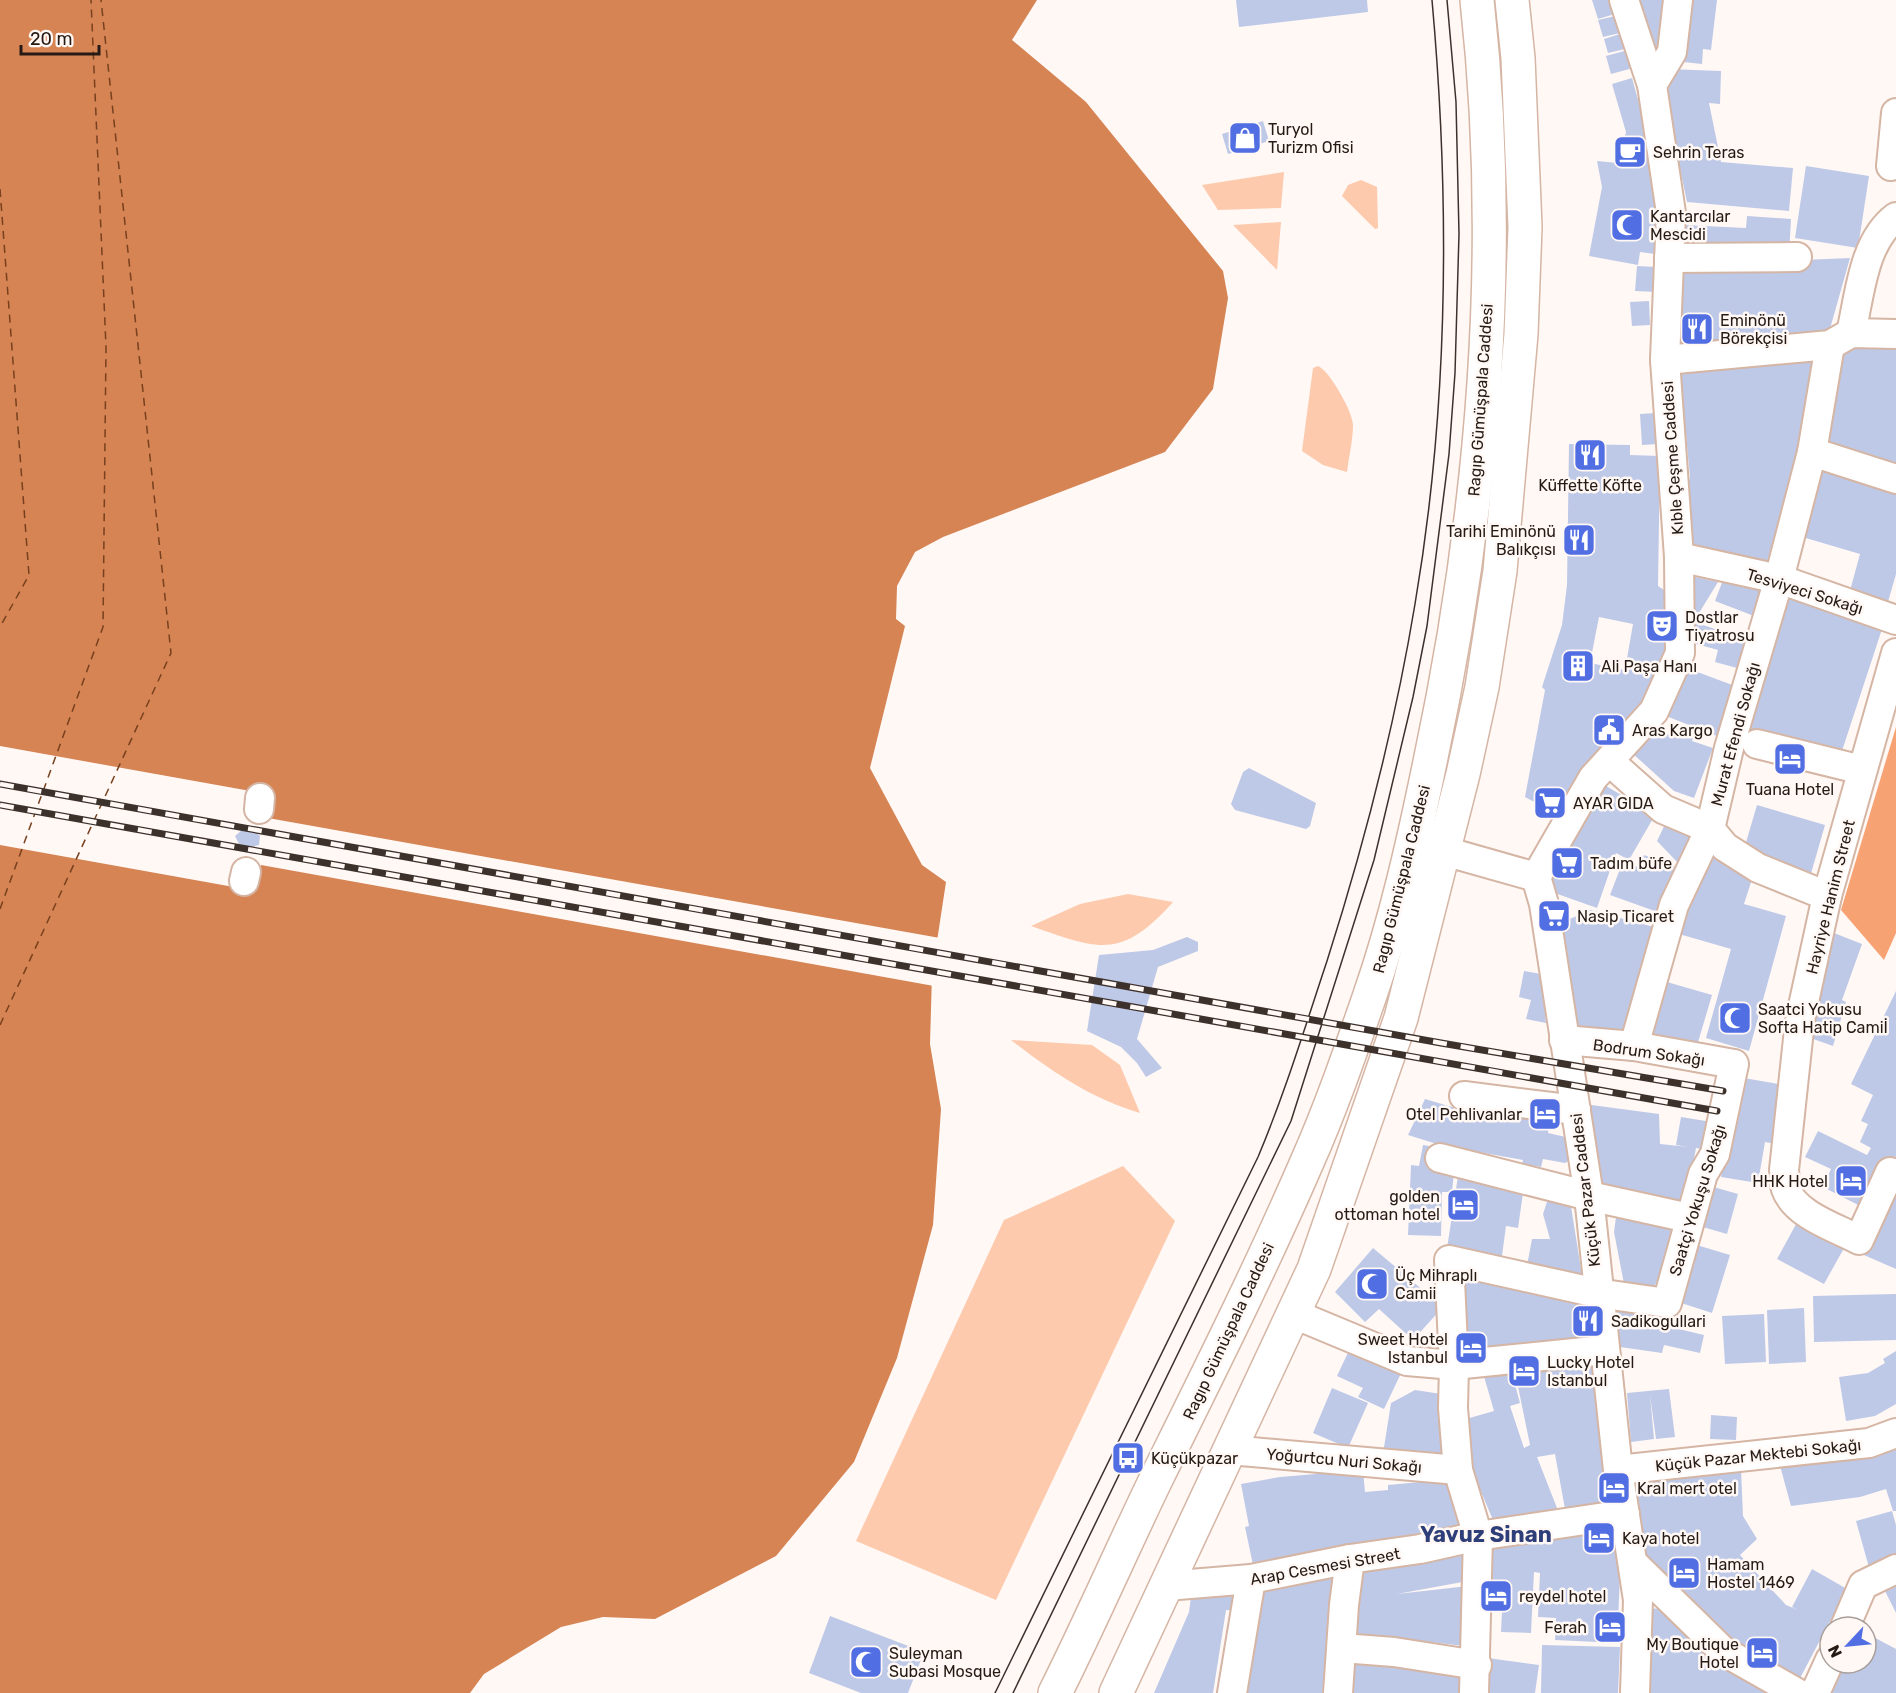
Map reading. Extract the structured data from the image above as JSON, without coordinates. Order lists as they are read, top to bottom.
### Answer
{
  "streets": {
    "main road": ["Ragıp Gümüşpala Caddesi"],
    "street": [
      "Kıble Çeşme Caddesi",
      "Tesviyeci Sokağı",
      "Murat Efendi Sokağı",
      "Hayriye Hanim Street",
      "Bodrum Sokağı",
      "Küçük Pazar Caddesi",
      "Saatçi Yokuşu Sokağı",
      "Küçük Pazar Mektebi Sokağı",
      "Yoğurtcu Nuri Sokağı",
      "Arap Cesmesi Street"
    ]
  },
  "crossings": [
    ["Ragıp Gümüşpala Caddesi", "Yoğurtcu Nuri Sokağı"],
    ["Ragıp Gümüşpala Caddesi", "Arap Cesmesi Street"],
    ["Kıble Çeşme Caddesi", "Tesviyeci Sokağı"],
    ["Kıble Çeşme Caddesi", "Küçük Pazar Caddesi"],
    ["Tesviyeci Sokağı", "Murat Efendi Sokağı"],
    ["Murat Efendi Sokağı", "Bodrum Sokağı"],
    ["Bodrum Sokağı", "Küçük Pazar Caddesi"],
    ["Bodrum Sokağı", "Saatçi Yokuşu Sokağı"],
    ["Küçük Pazar Caddesi", "Saatçi Yokuşu Sokağı"],
    ["Küçük Pazar Caddesi", "Küçük Pazar Mektebi Sokağı"],
    ["Küçük Pazar Caddesi", "Arap Cesmesi Street"]
  ],
  "districts": ["Yavuz Sinan"],
  "places": {
    "shop": ["Turyol Turizm Ofisi"],
    "cafe": ["Sehrin Teras"],
    "mosque": [
      "Kantarcılar Mescidi",
      "Saatci Yokusu Softa Hatip Camiİ",
      "Üç Mihraplı Camii",
      "Suleyman Subasi Mosque"
    ],
    "restaurant": [
      "Eminönü Börekçisi",
      "Küffette Köfte",
      "Tarihi Eminönü Balıkçısı",
      "Sadikogullari"
    ],
    "theatre": ["Dostlar Tiyatrosu"],
    "building": ["Ali Paşa Hanı"],
    "public building": ["Aras Kargo"],
    "hotel": [
      "Tuana Hotel",
      "Otel Pehlivanlar",
      "HHK Hotel",
      "golden ottoman hotel",
      "Sweet Hotel Istanbul",
      "Lucky Hotel Istanbul",
      "Kral mert otel",
      "Kaya hotel",
      "Hamam Hostel 1469",
      "reydel hotel",
      "Ferah",
      "My Boutique Hotel"
    ],
    "supermarket": ["AYAR GIDA", "Tadım büfe", "Nasip Ticaret"],
    "bus stop": ["Küçükpazar"]
  },
  "scale_bar": "20 m",
  "north": "bottom left"
}
